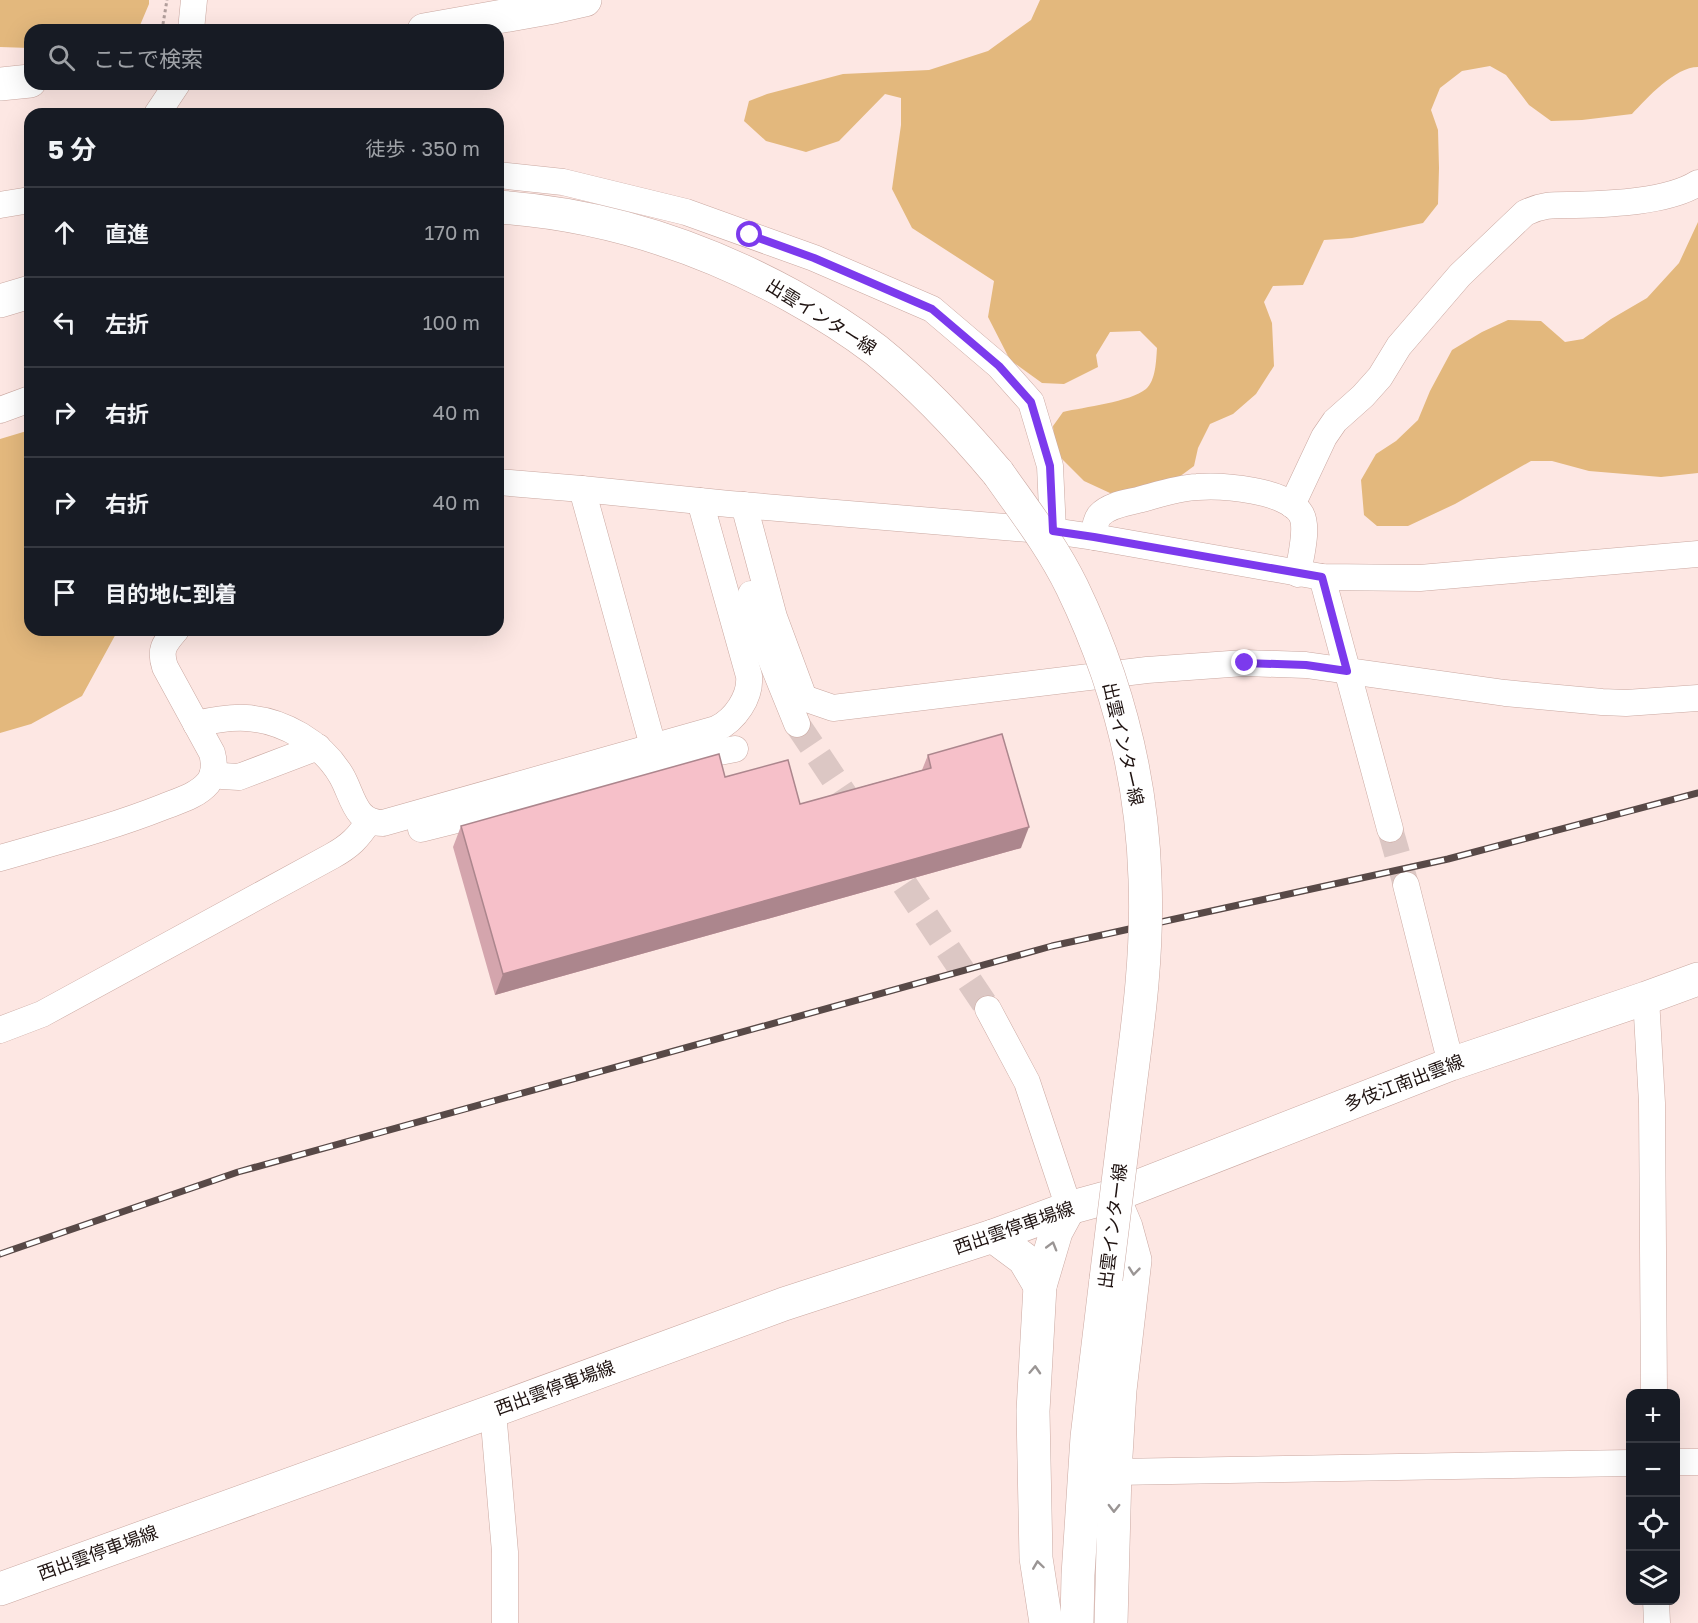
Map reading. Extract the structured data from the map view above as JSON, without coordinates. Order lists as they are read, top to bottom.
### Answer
{
  "streets": {
    "main road": ["出雲インター線", "多伎江南出雲線", "西出雲停車場線"]
  },
  "crossings": [
    ["多伎江南出雲線", "西出雲停車場線"]
  ],
  "page": {
    "search": "ここで検索",
    "heading": ["5 分", "徒歩 · 350 m"],
    "list": [
      ["直進", "170 m"],
      ["左折", "100 m"],
      ["右折", "40 m"],
      ["右折", "40 m"],
      "目的地に到着"
    ],
    "map_buttons": ["+", "−"]
  }
}
